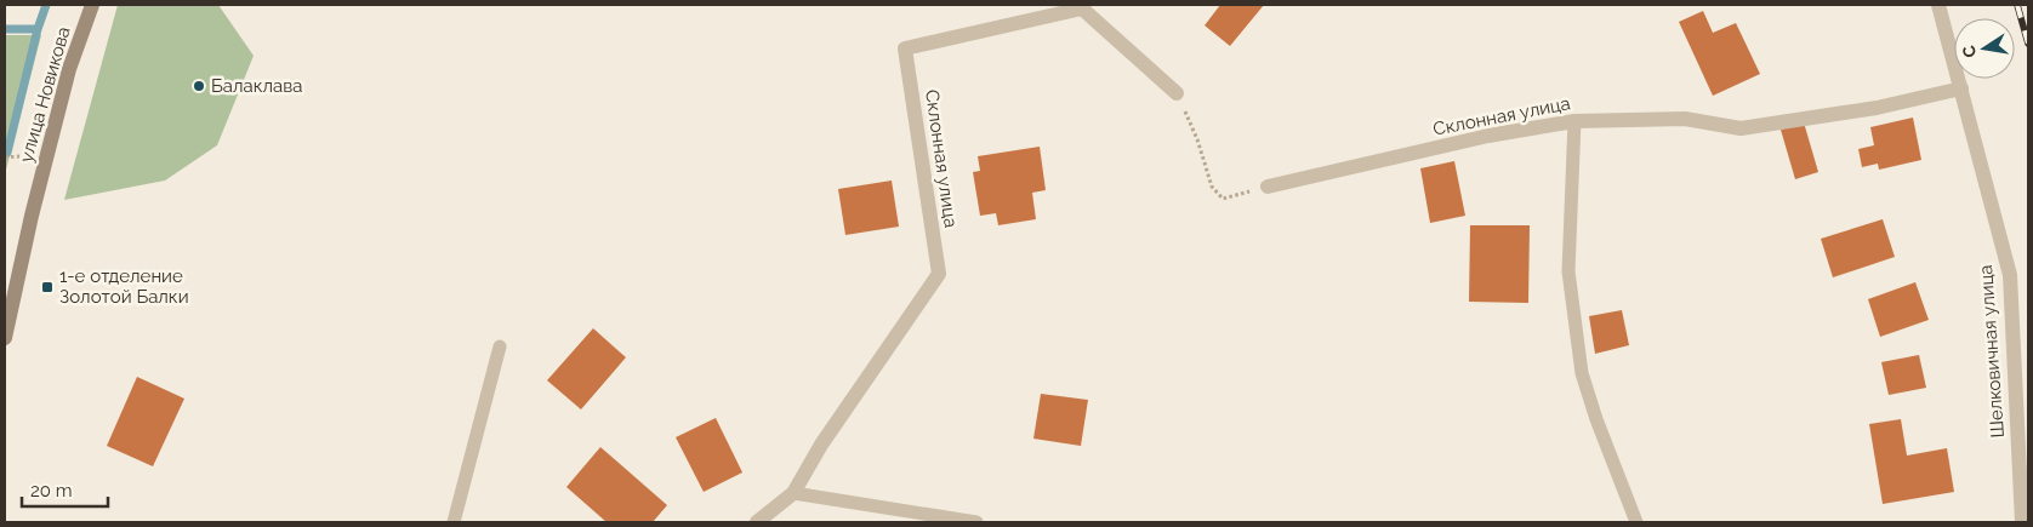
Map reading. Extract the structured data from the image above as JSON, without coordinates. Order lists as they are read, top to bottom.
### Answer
{
  "streets": {
    "main road": ["улица Новикова"],
    "street": ["Склонная улица", "Шелковичная улица"]
  },
  "crossings": [
    ["Склонная улица", "Шелковичная улица"]
  ],
  "places": {
    "other": ["Балаклава"],
    "transit": ["1-е отделение Золотой Балки"]
  },
  "scale_bar": "20 m",
  "north": "left"
}
